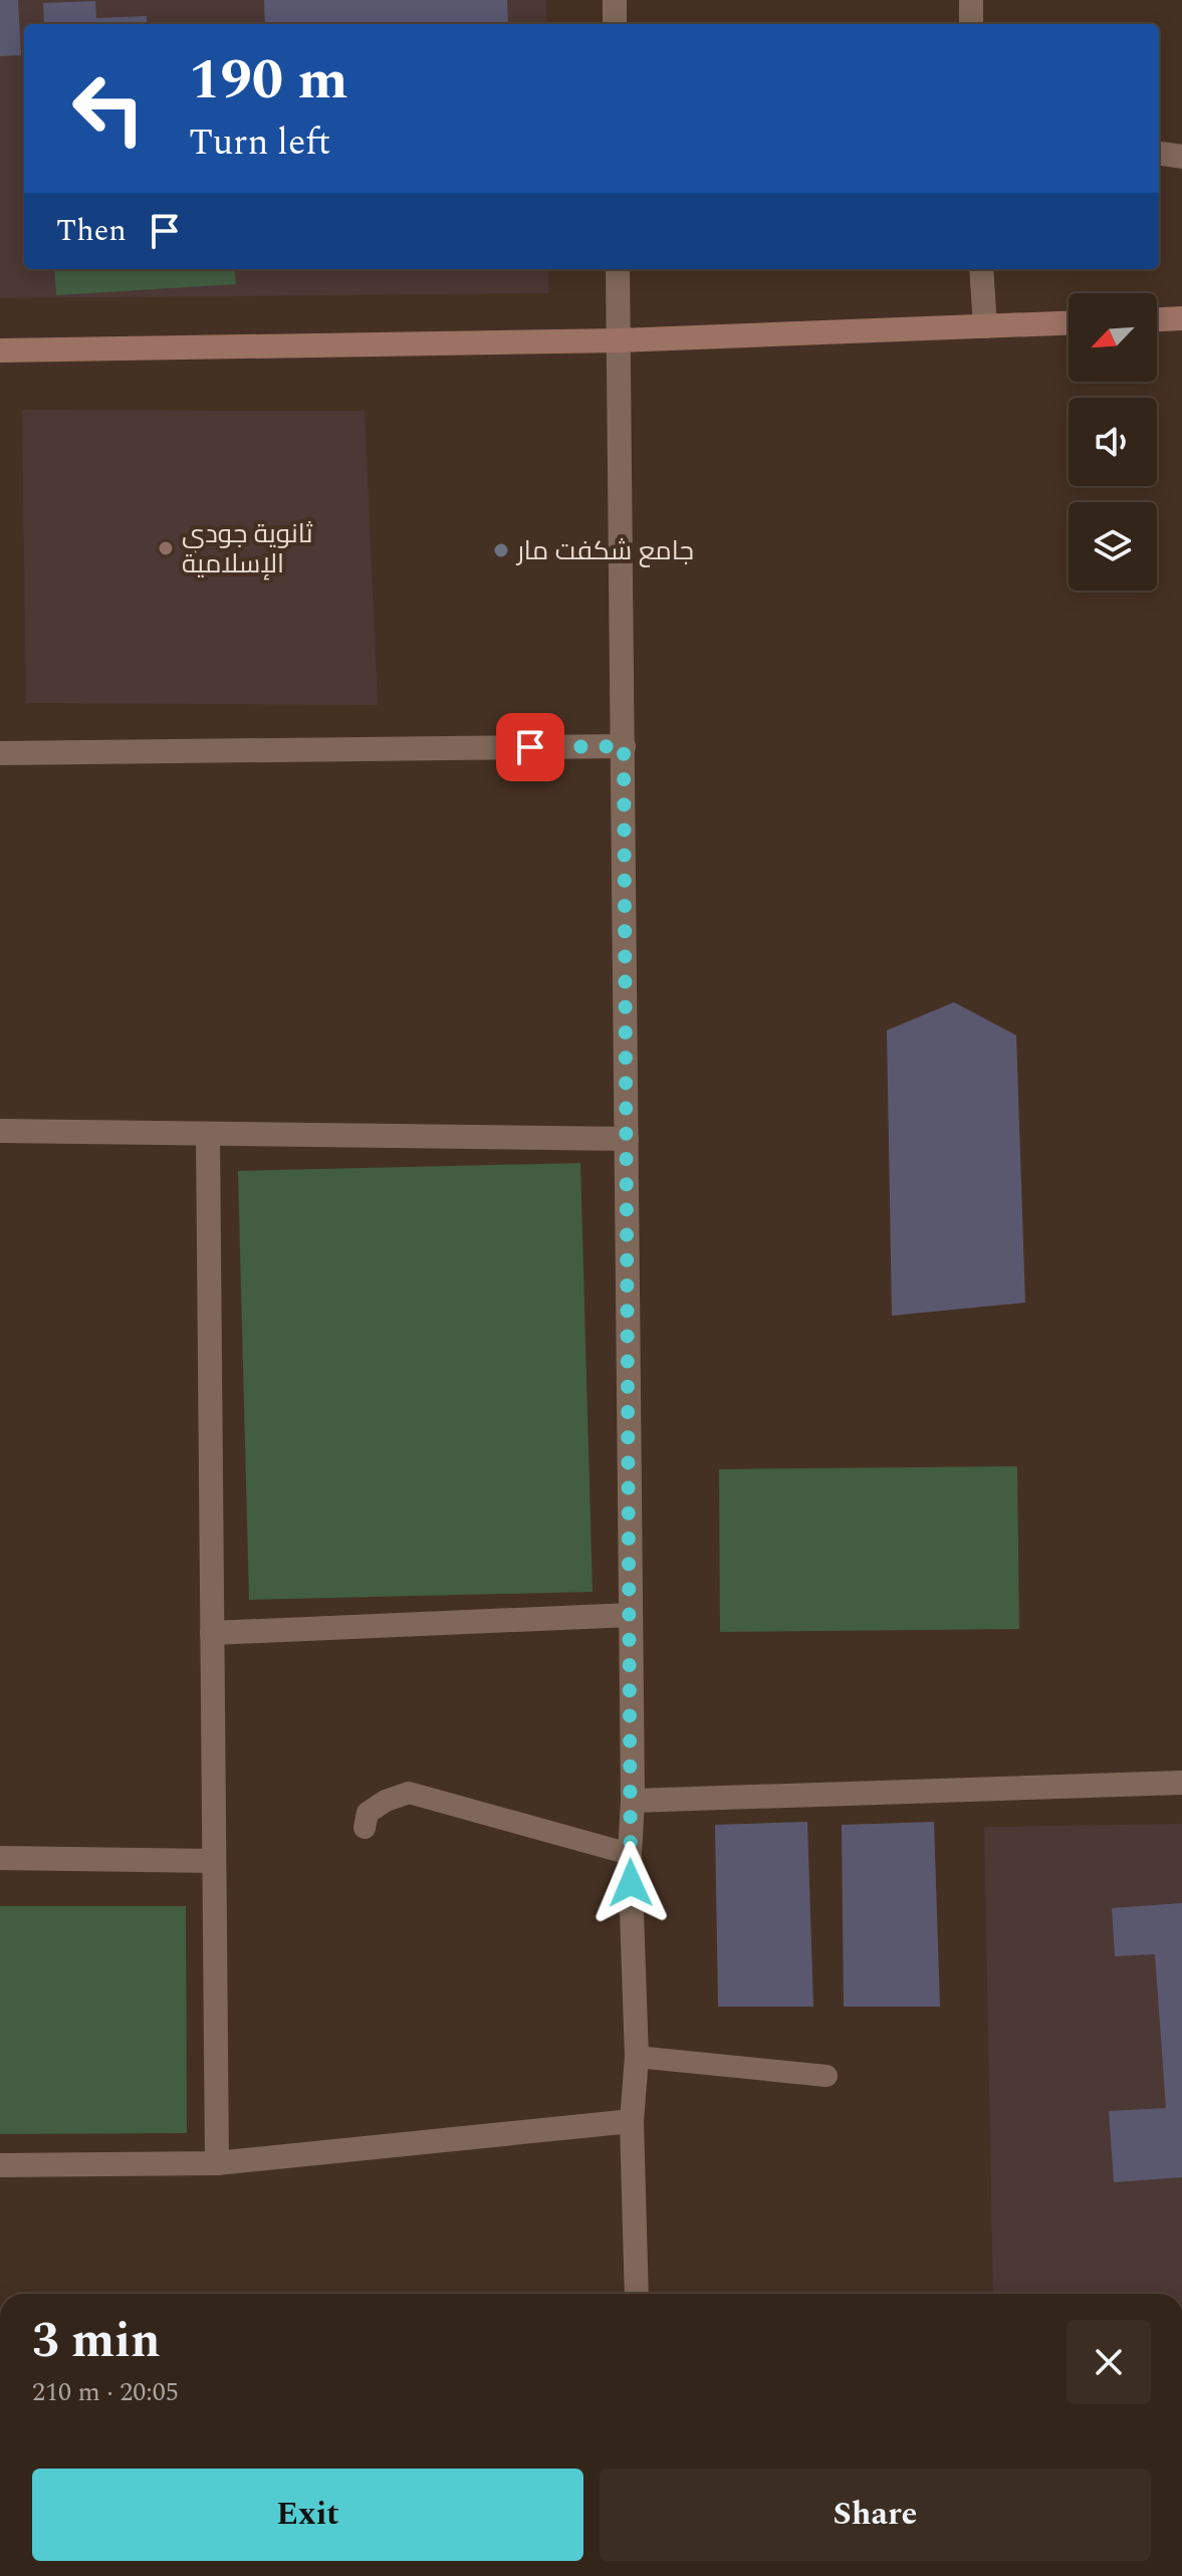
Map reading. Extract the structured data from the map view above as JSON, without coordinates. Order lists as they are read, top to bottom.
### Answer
{
  "places": ["ثانوية جودي الإسلامية", "جامع شكفت مار"],
  "north": "bottom left",
  "page": {
    "turn": ["190 m", "Turn left"],
    "then": "Then",
    "heading": ["3 min", "210 m · 20:05"],
    "buttons": ["Exit", "Share"]
  }
}
